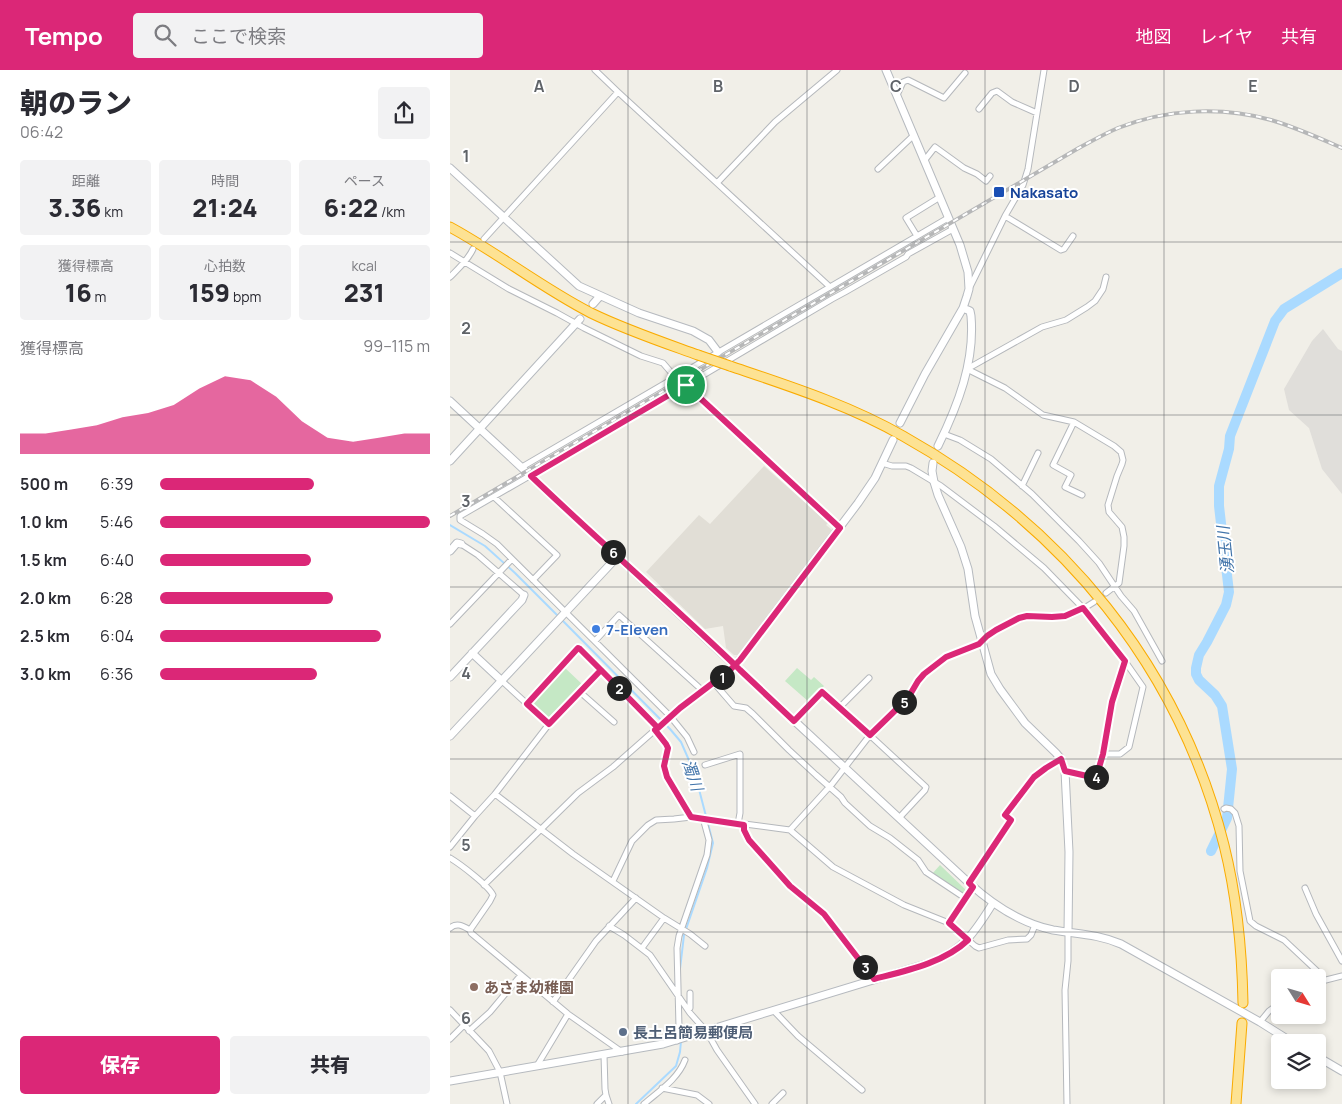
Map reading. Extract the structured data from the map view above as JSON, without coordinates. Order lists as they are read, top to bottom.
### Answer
{
  "water": ["湧玉川", "濁川"],
  "places": {
    "transit": ["Nakasato"],
    "other": ["7-Eleven", "あさま幼稚園", "長土呂簡易郵便局"]
  },
  "north": "bottom right",
  "page": {
    "header": "Tempo",
    "search": "ここで検索",
    "nav": ["地図", "レイヤ", "共有"],
    "heading": ["朝のラン", "06:42"],
    "stats": [
      ["距離", "3.36 km"],
      ["時間", "21:24"],
      ["ペース", "6:22 /km"],
      ["獲得標高", "16 m"],
      ["心拍数", "159 bpm"],
      ["kcal", "231"]
    ],
    "chart": ["獲得標高", "99–115 m"],
    "list": [
      {
        "name": "500 m",
        "note": "6:39"
      },
      {
        "name": "1.0 km",
        "note": "5:46"
      },
      {
        "name": "1.5 km",
        "note": "6:40"
      },
      {
        "name": "2.0 km",
        "note": "6:28"
      },
      {
        "name": "2.5 km",
        "note": "6:04"
      },
      {
        "name": "3.0 km",
        "note": "6:36"
      }
    ],
    "pins": [
      "6",
      "1",
      "2",
      "5",
      "4",
      "3"
    ],
    "buttons": ["保存", "共有"]
  },
  "grid": {
    "columns": [
      "A",
      "B",
      "C",
      "D",
      "E"
    ],
    "rows": [
      "1",
      "2",
      "3",
      "4",
      "5",
      "6"
    ]
  }
}
